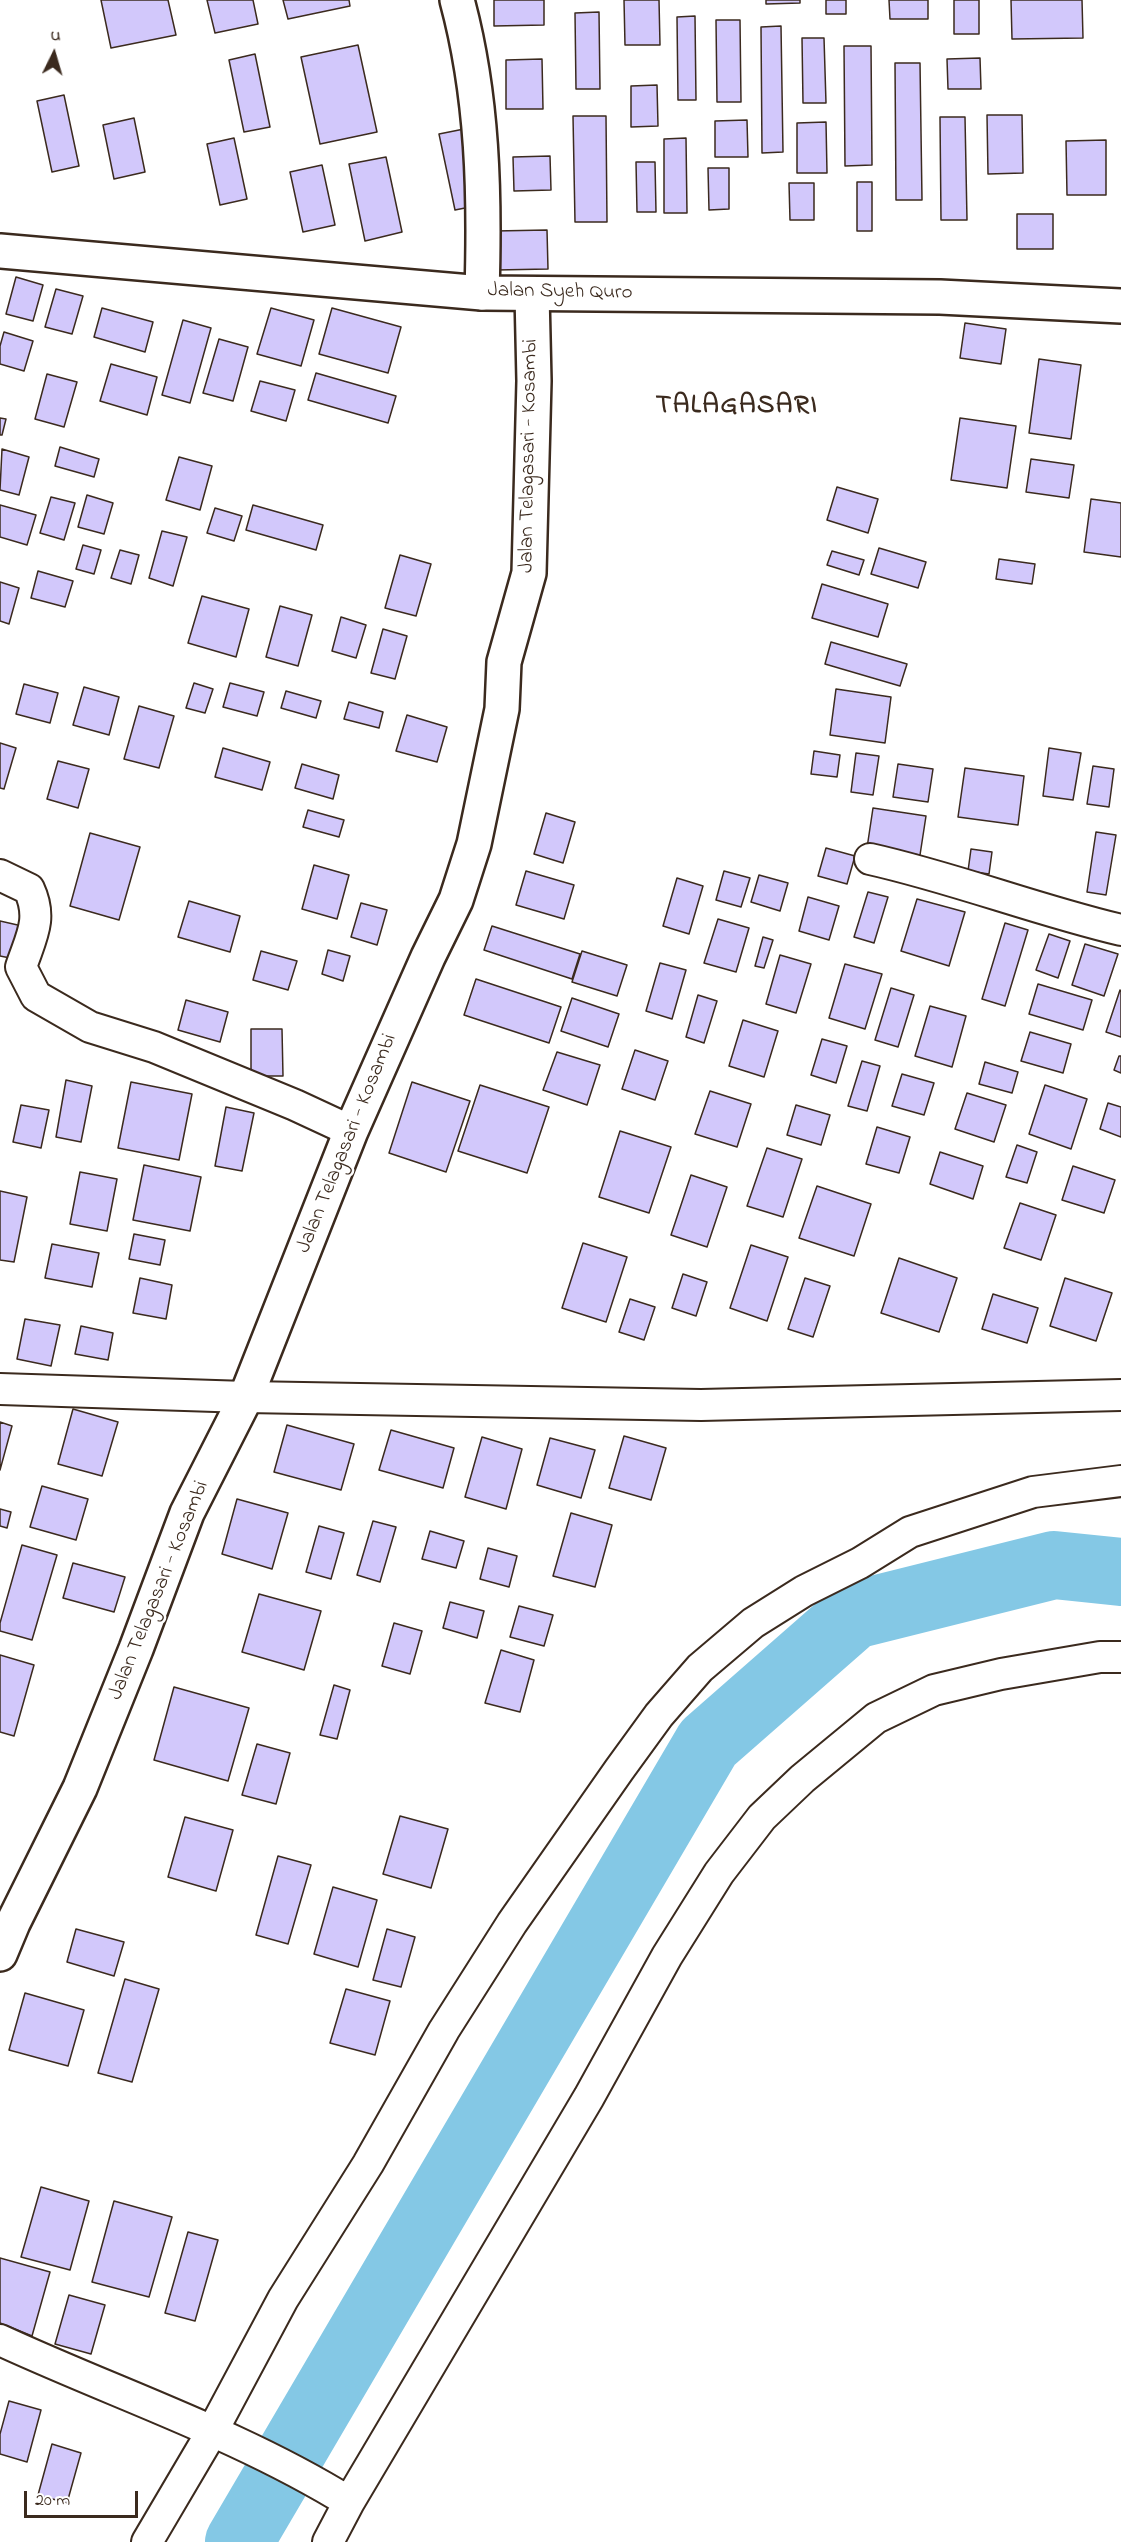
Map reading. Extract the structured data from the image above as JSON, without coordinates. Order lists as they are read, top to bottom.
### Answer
{
  "streets": {
    "main road": ["Jalan Syeh Quro", "Jalan Telagasari - Kosambi"]
  },
  "crossings": [
    ["Jalan Syeh Quro", "Jalan Telagasari - Kosambi"]
  ],
  "districts": ["TALAGASARI"],
  "scale_bar": "20 m",
  "north": "top"
}
